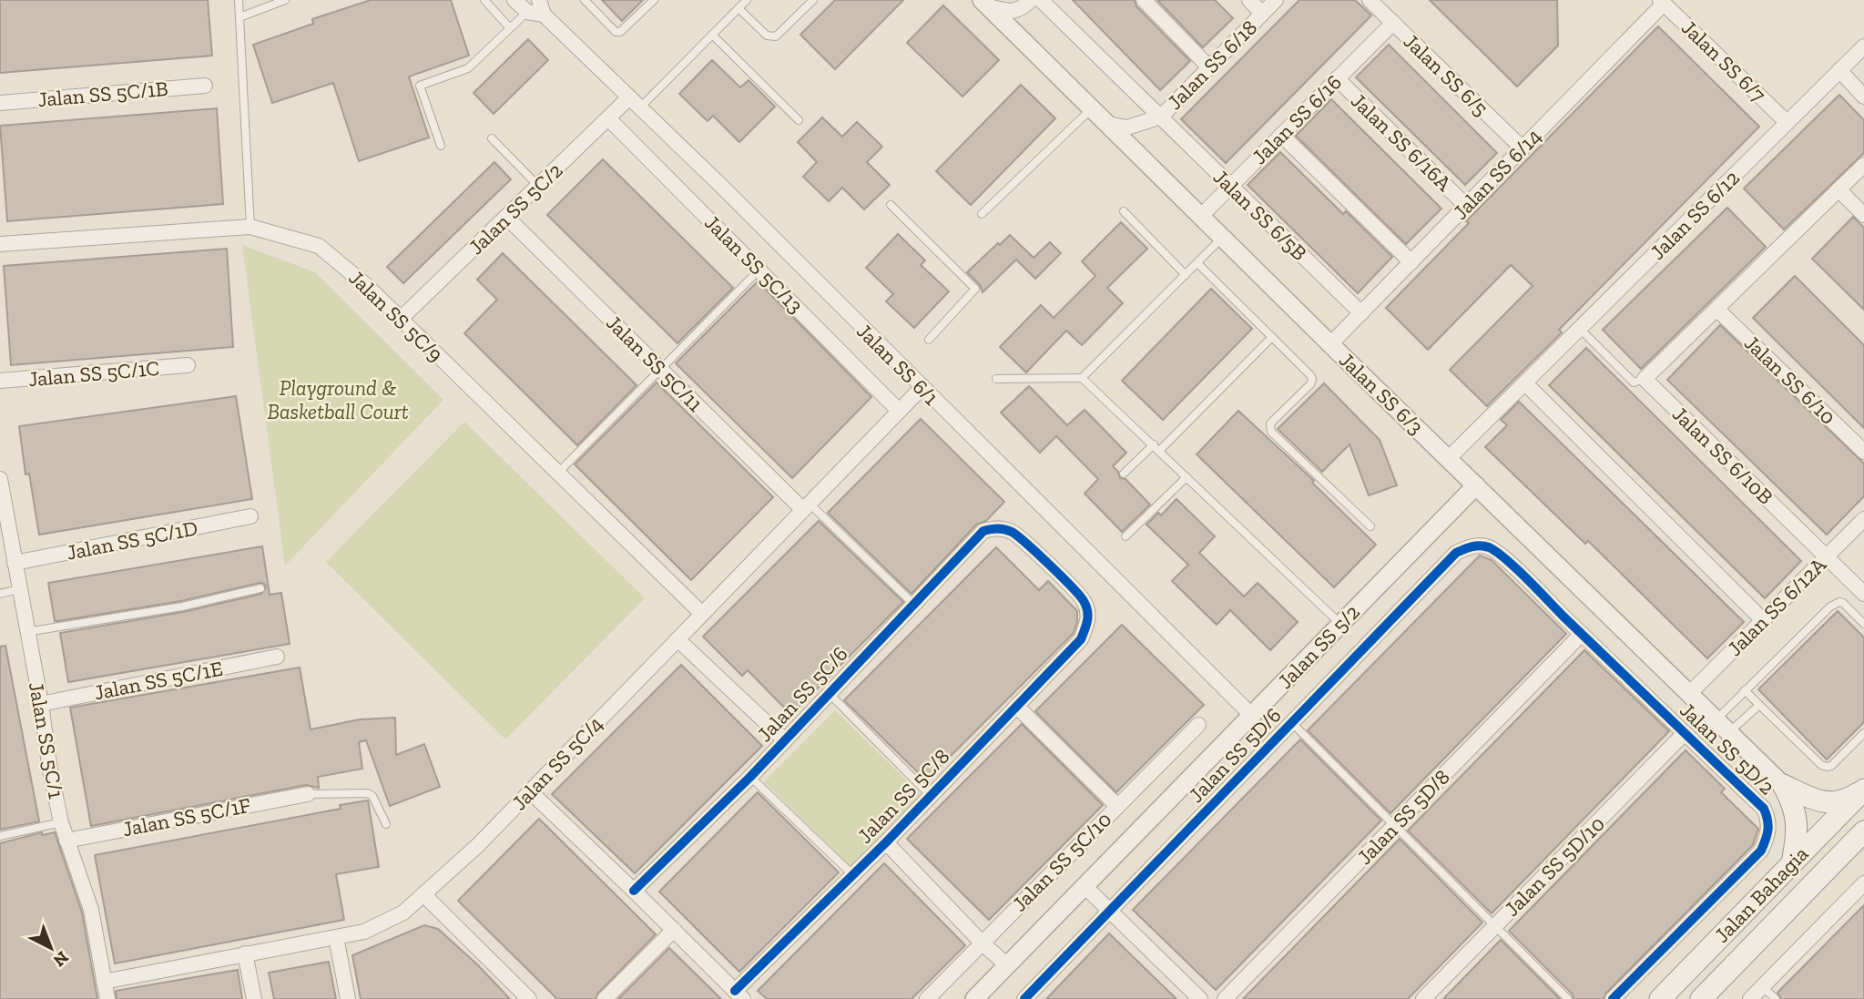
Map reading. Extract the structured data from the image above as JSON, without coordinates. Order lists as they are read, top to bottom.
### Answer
{
  "streets": {
    "main road": ["Jalan Bahagia"],
    "street": [
      "Jalan SS 6/7",
      "Jalan SS 6/18",
      "Jalan SS 6/5",
      "Jalan SS 5C/1B",
      "Jalan SS 6/16",
      "Jalan SS 6/16A",
      "Jalan SS 6/14",
      "Jalan SS 5C/2",
      "Jalan SS 6/5B",
      "Jalan SS 6/12",
      "Jalan SS 5C/13",
      "Jalan SS 5C/9",
      "Jalan SS 5C/11",
      "Jalan SS 6/1",
      "Jalan SS 5C/1C",
      "Jalan SS 6/10",
      "Jalan SS 6/3",
      "Jalan SS 6/10B",
      "Jalan SS 5C/1D",
      "Jalan SS 6/12A",
      "Jalan SS 5/2",
      "Jalan SS 5C/1E",
      "Jalan SS 5C/6",
      "Jalan SS 5C/1",
      "Jalan SS 5D/2",
      "Jalan SS 5D/6",
      "Jalan SS 5C/4",
      "Jalan SS 5C/8",
      "Jalan SS 5C/1F",
      "Jalan SS 5D/8",
      "Jalan SS 5C/10",
      "Jalan SS 5D/10"
    ]
  },
  "crossings": [
    ["Jalan SS 6/7", "Jalan SS 6/14"],
    ["Jalan SS 6/7", "Jalan SS 6/12"],
    ["Jalan SS 6/18", "Jalan SS 6/5B"],
    ["Jalan SS 6/18", "Jalan SS 6/3"],
    ["Jalan SS 6/5", "Jalan SS 6/16"],
    ["Jalan SS 6/5", "Jalan SS 6/14"],
    ["Jalan SS 6/16", "Jalan SS 6/16A"],
    ["Jalan SS 6/16", "Jalan SS 6/5B"],
    ["Jalan SS 6/16", "Jalan SS 6/3"],
    ["Jalan SS 6/16A", "Jalan SS 6/14"],
    ["Jalan SS 6/14", "Jalan SS 6/5B"],
    ["Jalan SS 6/14", "Jalan SS 6/3"],
    ["Jalan SS 5C/2", "Jalan SS 5C/13"],
    ["Jalan SS 5C/2", "Jalan SS 5C/9"],
    ["Jalan SS 5C/2", "Jalan SS 5C/11"],
    ["Jalan SS 5C/2", "Jalan SS 6/1"],
    ["Jalan SS 6/12", "Jalan SS 6/3"],
    ["Jalan SS 6/12", "Jalan SS 6/10B"],
    ["Jalan SS 5C/13", "Jalan SS 5C/4"],
    ["Jalan SS 5C/9", "Jalan SS 5C/4"],
    ["Jalan SS 5C/11", "Jalan SS 5C/4"],
    ["Jalan SS 6/1", "Jalan SS 5/2"],
    ["Jalan SS 6/1", "Jalan SS 5C/4"],
    ["Jalan SS 6/3", "Jalan SS 6/12A"],
    ["Jalan SS 6/3", "Jalan SS 5/2"],
    ["Jalan SS 6/10B", "Jalan SS 6/12A"],
    ["Jalan SS 5C/1D", "Jalan SS 5C/1"],
    ["Jalan SS 5C/1E", "Jalan SS 5C/1"],
    ["Jalan SS 5C/6", "Jalan SS 5C/8"],
    ["Jalan SS 5C/1", "Jalan SS 5C/4"],
    ["Jalan SS 5C/1", "Jalan SS 5C/1F"],
    ["Jalan SS 5D/2", "Jalan SS 5D/6"],
    ["Jalan SS 5D/2", "Jalan SS 5D/8"],
    ["Jalan SS 5D/2", "Jalan SS 5D/10"]
  ],
  "parks": ["Playground & Basketball Court"],
  "north": "bottom right"
}
